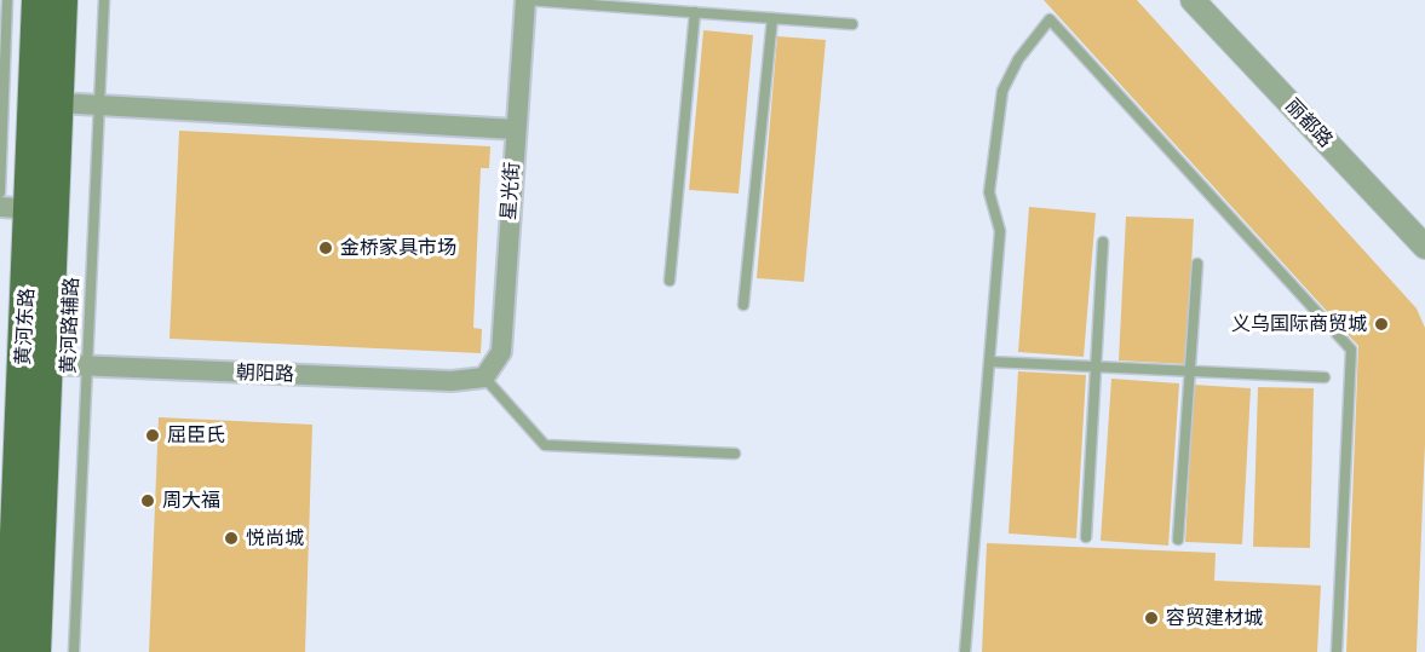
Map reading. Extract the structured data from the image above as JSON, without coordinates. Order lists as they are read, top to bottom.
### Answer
{
  "streets": {
    "main road": ["黄河东路"],
    "street": ["丽都路", "星光街", "朝阳路"],
    "lane": ["黄河路辅路"]
  },
  "crossings": [
    ["星光街", "朝阳路"],
    ["黄河路辅路", "朝阳路"],
    ["黄河东路", "朝阳路"]
  ],
  "places": [
    "金桥家具市场",
    "义乌国际商贸城",
    "屈臣氏",
    "周大福",
    "悦尚城",
    "容贸建材城"
  ]
}
